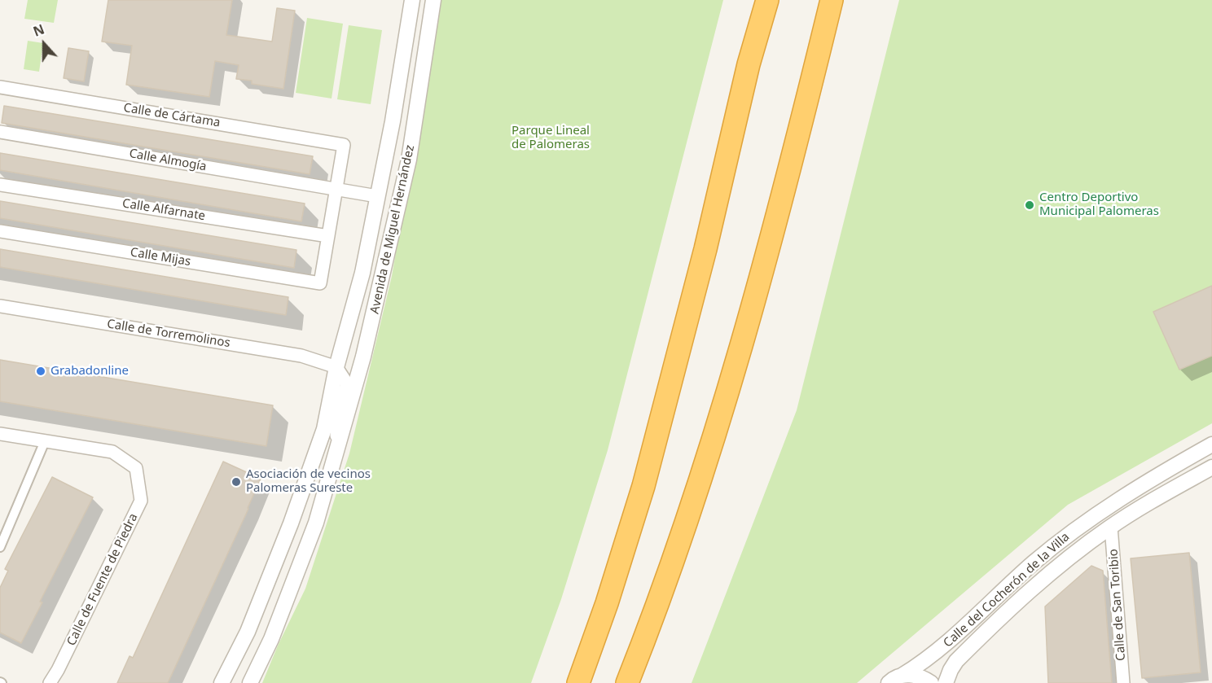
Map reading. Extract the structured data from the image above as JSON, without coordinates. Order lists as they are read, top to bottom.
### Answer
{
  "streets": {
    "street": [
      "Calle de Cártama",
      "Calle Almogía",
      "Calle Alfarnate",
      "Avenida de Miguel Hernández",
      "Calle Mijas",
      "Calle de Torremolinos",
      "Calle de Fuente de Piedra",
      "Calle del Cocherón de la Villa",
      "Calle de San Toribio"
    ]
  },
  "crossings": [
    ["Calle de Cártama", "Calle Almogía"],
    ["Calle Almogía", "Avenida de Miguel Hernández"],
    ["Calle Alfarnate", "Calle Mijas"],
    ["Avenida de Miguel Hernández", "Calle de Torremolinos"],
    ["Calle del Cocherón de la Villa", "Calle de San Toribio"]
  ],
  "parks": ["Parque Lineal de Palomeras"],
  "places": ["Centro Deportivo Municipal Palomeras", "Grabadonline", "Asociación de vecinos Palomeras Sureste"],
  "north": "top"
}
